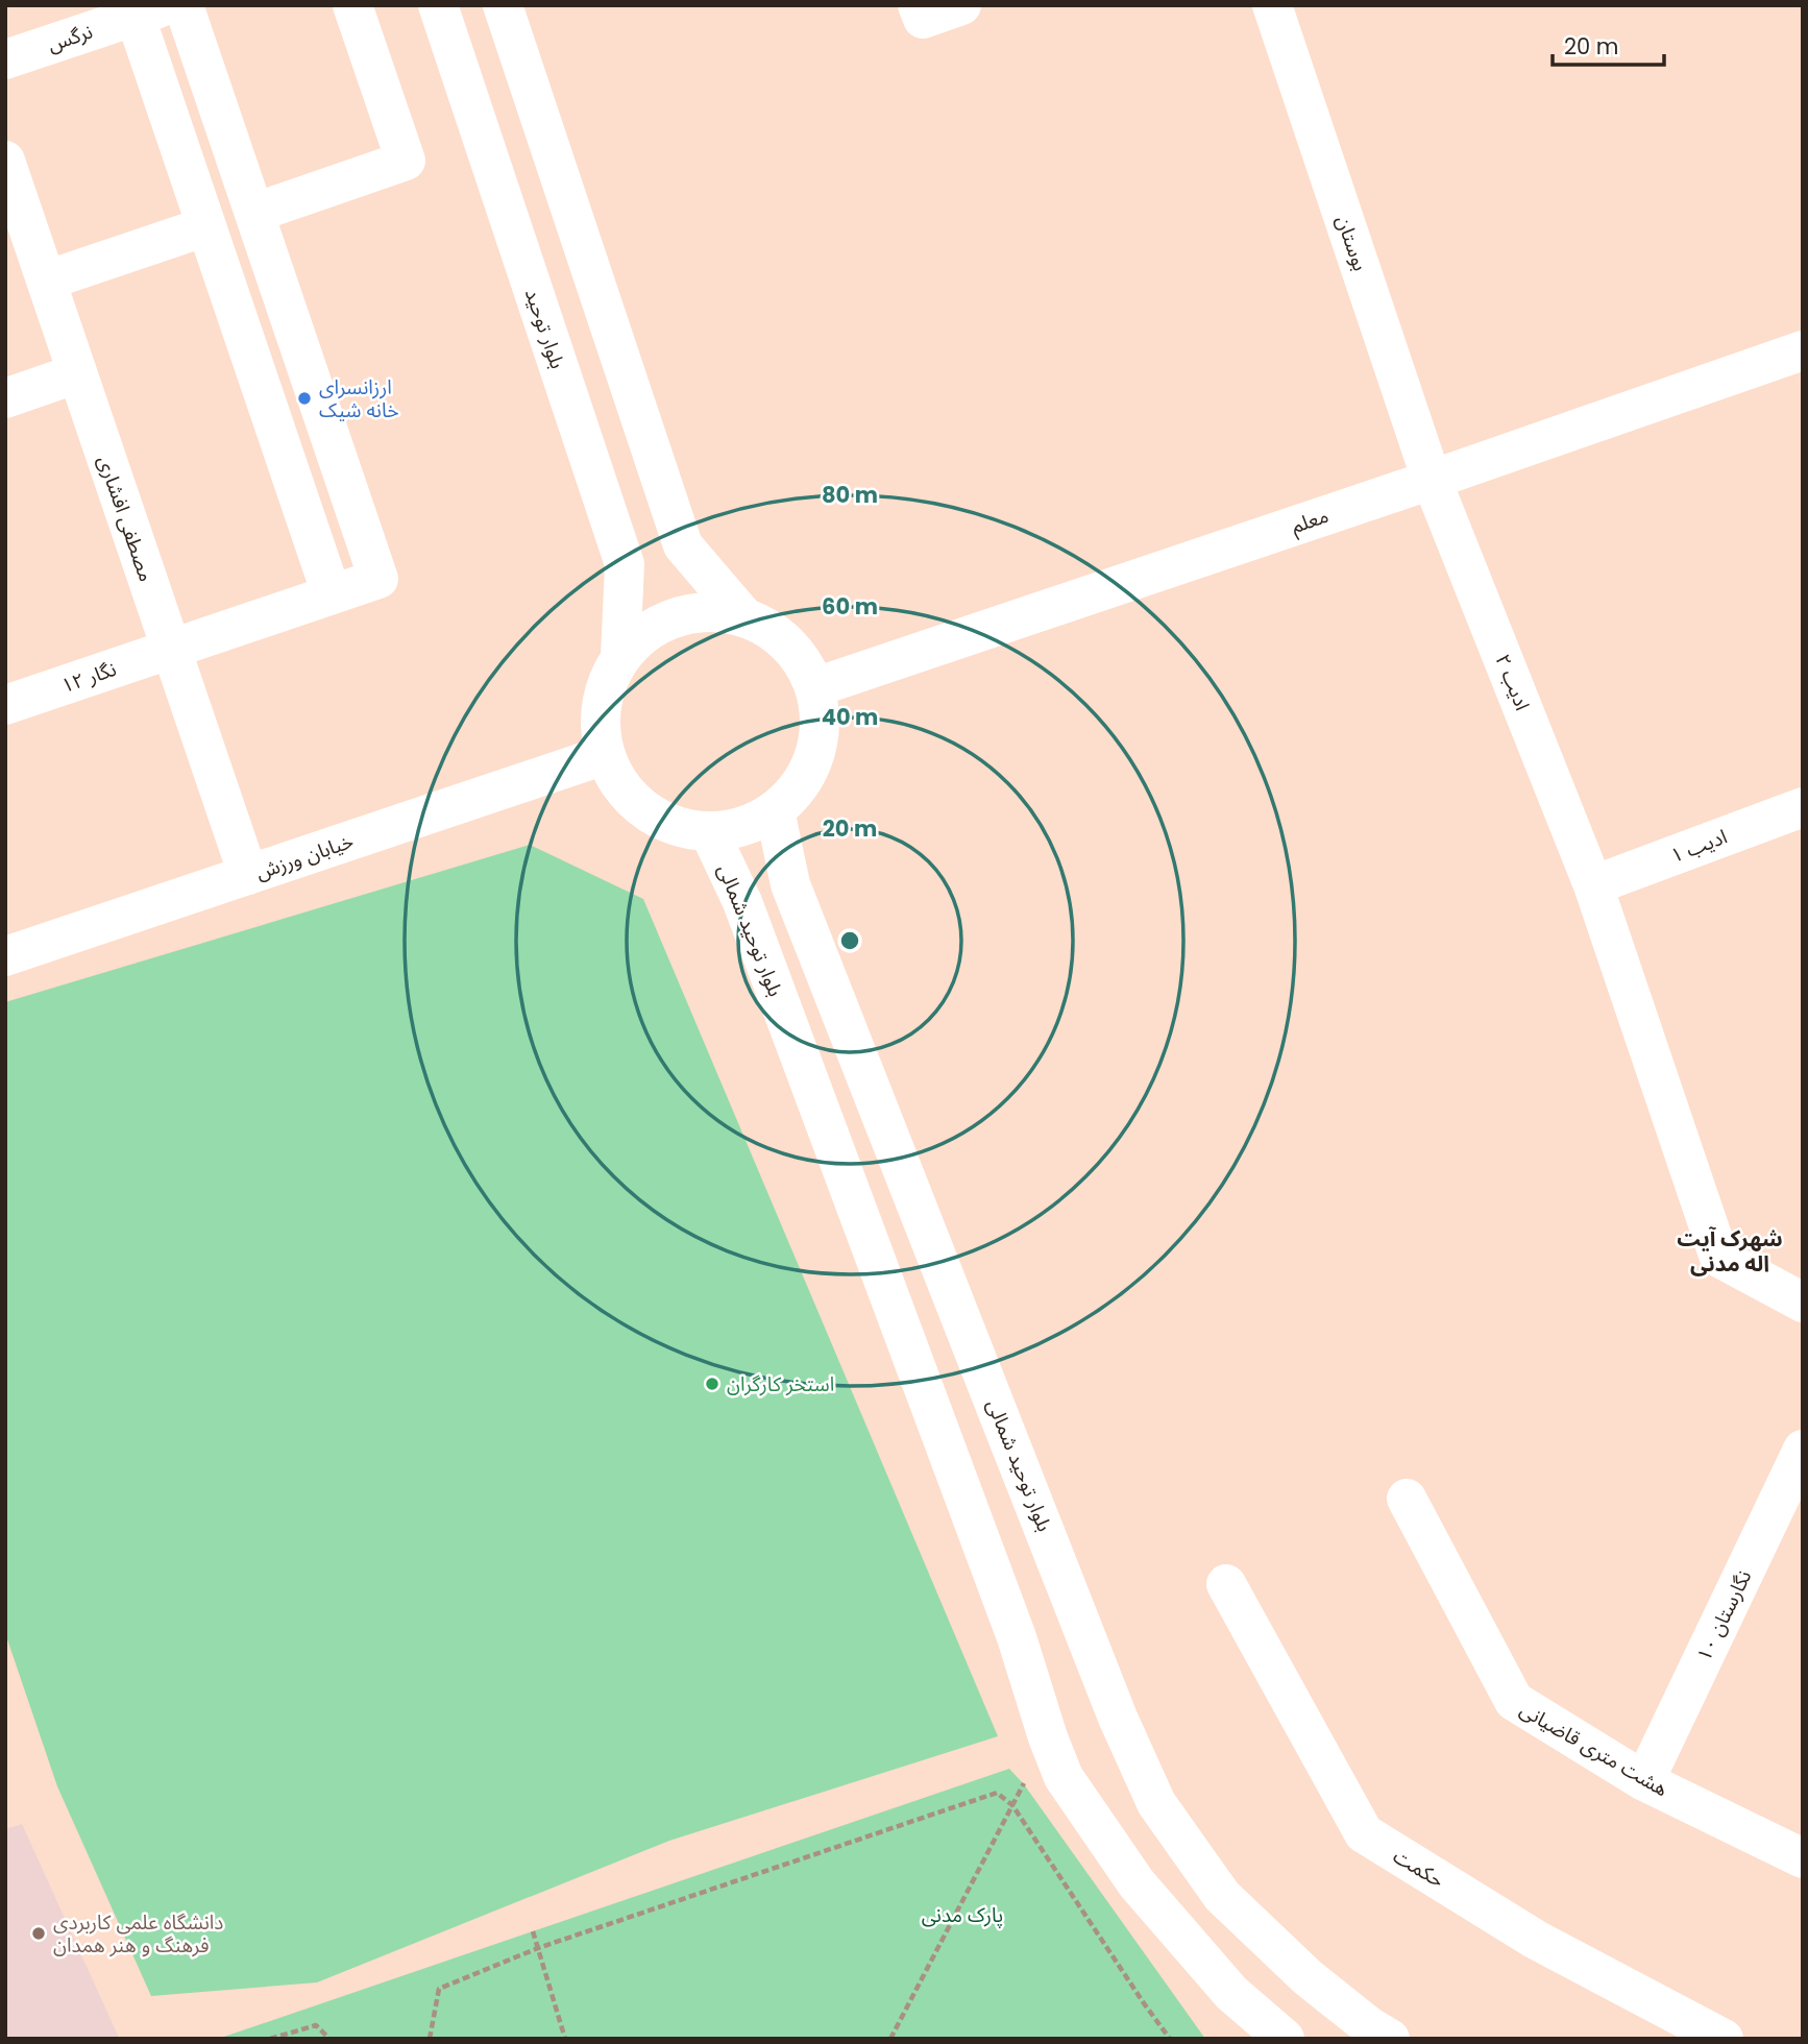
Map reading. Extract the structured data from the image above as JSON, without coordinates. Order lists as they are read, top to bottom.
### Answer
{
  "streets": {
    "street": [
      "نرگس",
      "بوستان",
      "بلوار توحید",
      "مصطفی افشاری",
      "معلم",
      "نگار ۱۲",
      "ادیب ۲",
      "ادیب ۱",
      "خیابان ورزش",
      "بلوار توحید شمالی",
      "نگارستان ۱۰",
      "هشت متری قاضیانی",
      "حکمت"
    ]
  },
  "crossings": [
    ["بوستان", "معلم"],
    ["بوستان", "ادیب ۲"],
    ["بلوار توحید", "معلم"],
    ["بلوار توحید", "خیابان ورزش"],
    ["بلوار توحید", "بلوار توحید شمالی"],
    ["مصطفی افشاری", "نگار ۱۲"],
    ["مصطفی افشاری", "خیابان ورزش"],
    ["معلم", "ادیب ۲"],
    ["معلم", "خیابان ورزش"],
    ["معلم", "بلوار توحید شمالی"],
    ["ادیب ۲", "ادیب ۱"],
    ["خیابان ورزش", "بلوار توحید شمالی"],
    ["نگارستان ۱۰", "هشت متری قاضیانی"]
  ],
  "districts": ["شهرک آیت اله مدنی"],
  "parks": ["پارک مدنی"],
  "places": ["ارزانسرای خانه شیک", "استخر کارگران", "دانشگاه علمی کاربردی فرهنگ و هنر همدان"],
  "scale_bar": "20 m",
  "rings": [
    "80 m",
    "60 m",
    "40 m",
    "20 m"
  ]
}
